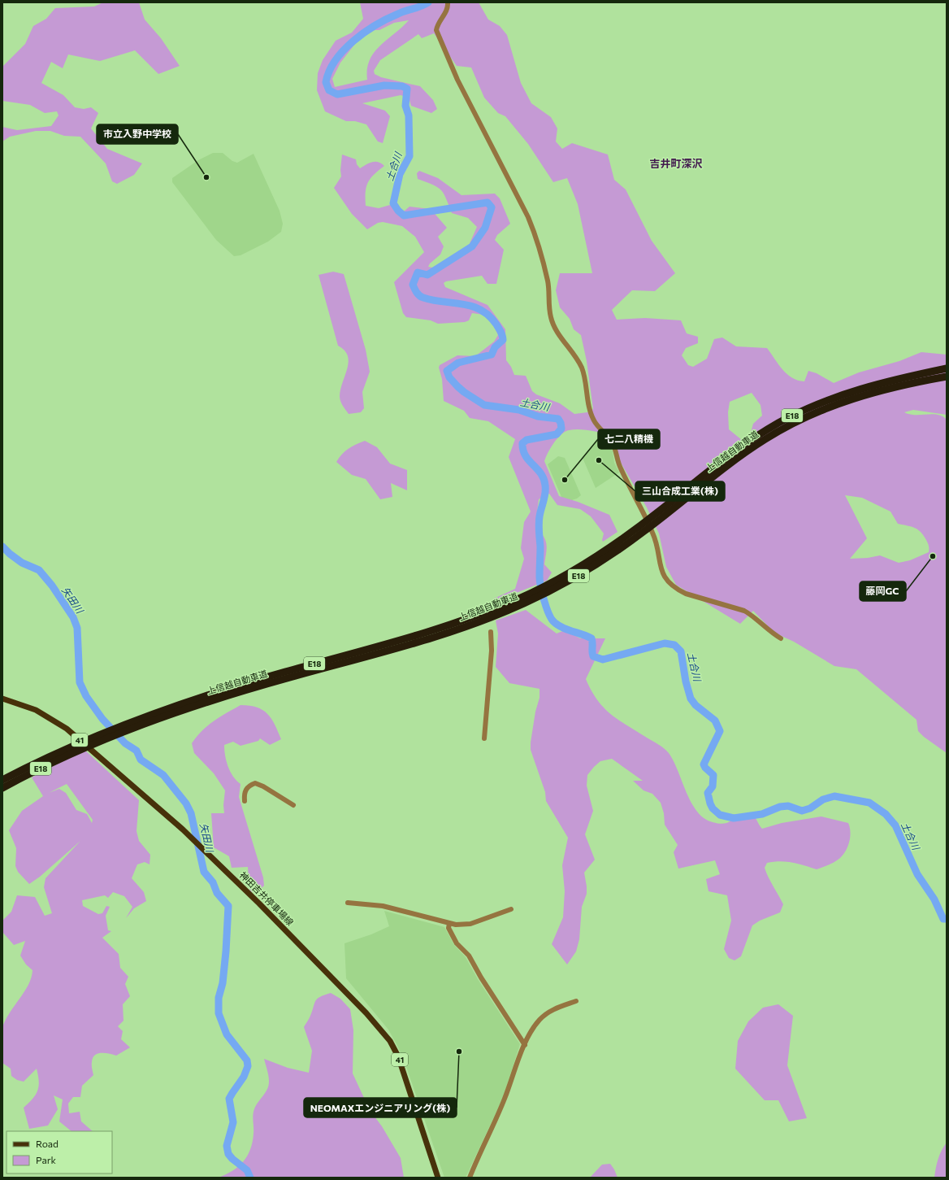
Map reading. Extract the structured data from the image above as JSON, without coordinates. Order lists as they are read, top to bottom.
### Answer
{
  "streets": {
    "highway": ["E18", "上信越自動車道"],
    "main road": ["41", "神田吉井停車場線"]
  },
  "districts": ["吉井町深沢"],
  "water": ["土合川", "矢田川"],
  "places": [
    "市立入野中学校",
    "三山合成工業(株)",
    "七二八精機",
    "藤岡GC",
    "NEOMAXエンジニアリング(株)"
  ],
  "legend": ["Road", "Park"]
}
